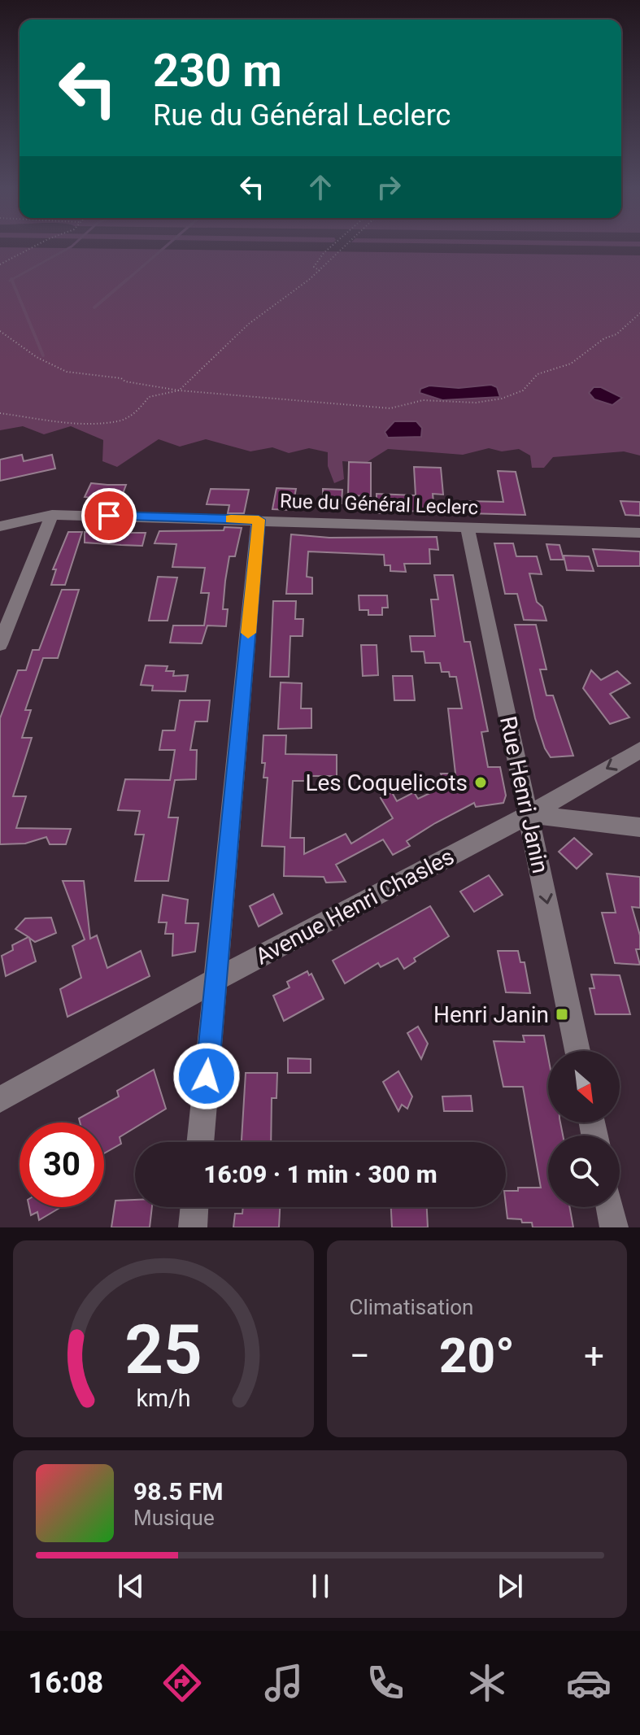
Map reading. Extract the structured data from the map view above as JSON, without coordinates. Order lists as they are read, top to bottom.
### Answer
{
  "streets": {
    "street": ["Rue du Général Leclerc", "Rue Henri Janin", "Avenue Henri Chasles"]
  },
  "crossings": [
    ["Rue du Général Leclerc", "Rue Henri Janin"],
    ["Rue Henri Janin", "Avenue Henri Chasles"]
  ],
  "one_way": ["Rue Henri Janin"],
  "places": {
    "other": ["Les Coquelicots"],
    "transit": ["Henri Janin"]
  },
  "north": "bottom right",
  "page": {
    "turn": ["230 m", "Rue du Général Leclerc"],
    "limit": "30",
    "trip": "16:09 · 1 min · 300 m",
    "tile": "Climatisation",
    "heat": ["−", "20°", "+"],
    "song": ["98.5 FM", "Musique"],
    "tabs": "16:08",
    "gauge": ["25", "km/h"]
  }
}
